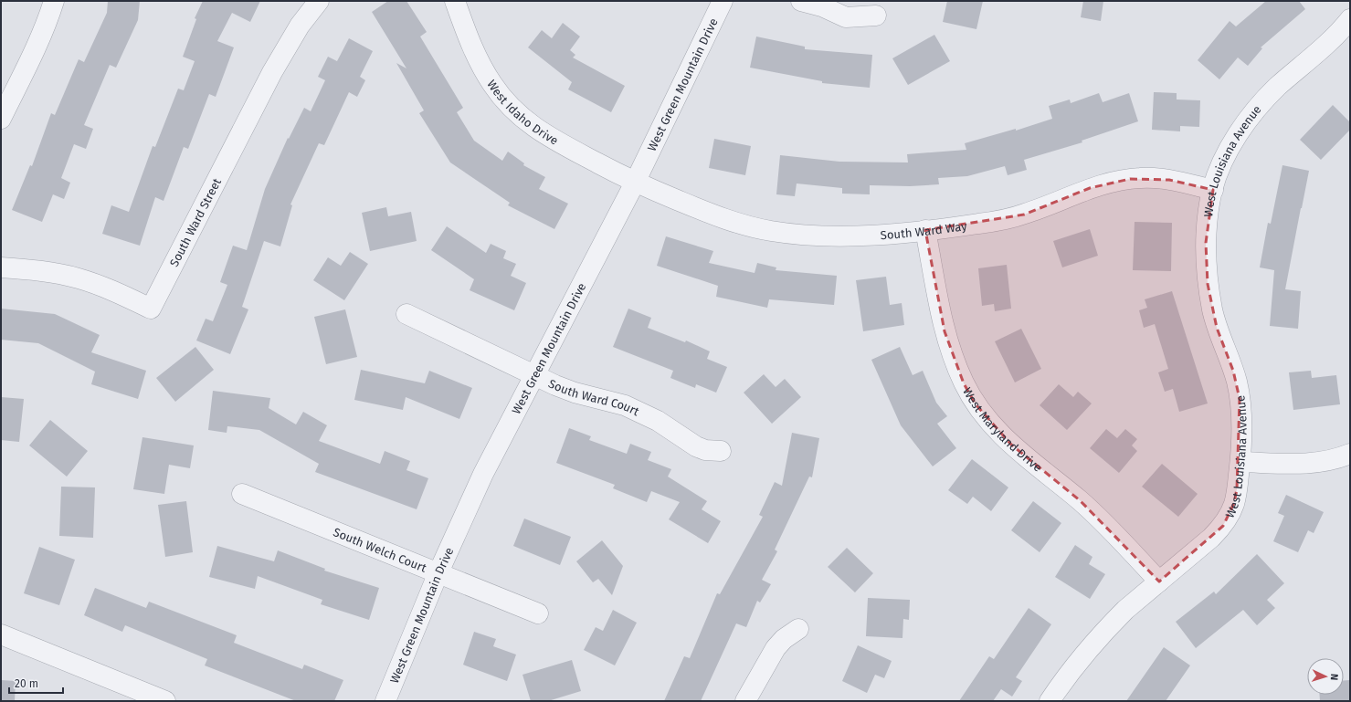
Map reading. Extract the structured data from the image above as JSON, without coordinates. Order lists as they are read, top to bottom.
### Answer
{
  "streets": {
    "street": [
      "West Green Mountain Drive",
      "West Idaho Drive",
      "West Louisiana Avenue",
      "South Ward Street",
      "South Ward Way",
      "South Ward Court",
      "West Maryland Drive",
      "South Welch Court"
    ]
  },
  "crossings": [
    ["West Green Mountain Drive", "West Idaho Drive"],
    ["West Green Mountain Drive", "South Ward Way"],
    ["West Green Mountain Drive", "South Ward Court"],
    ["West Green Mountain Drive", "South Welch Court"],
    ["West Idaho Drive", "South Ward Way"],
    ["West Louisiana Avenue", "South Ward Way"],
    ["West Louisiana Avenue", "West Maryland Drive"],
    ["South Ward Way", "West Maryland Drive"]
  ],
  "scale_bar": "20 m",
  "north": "right"
}
